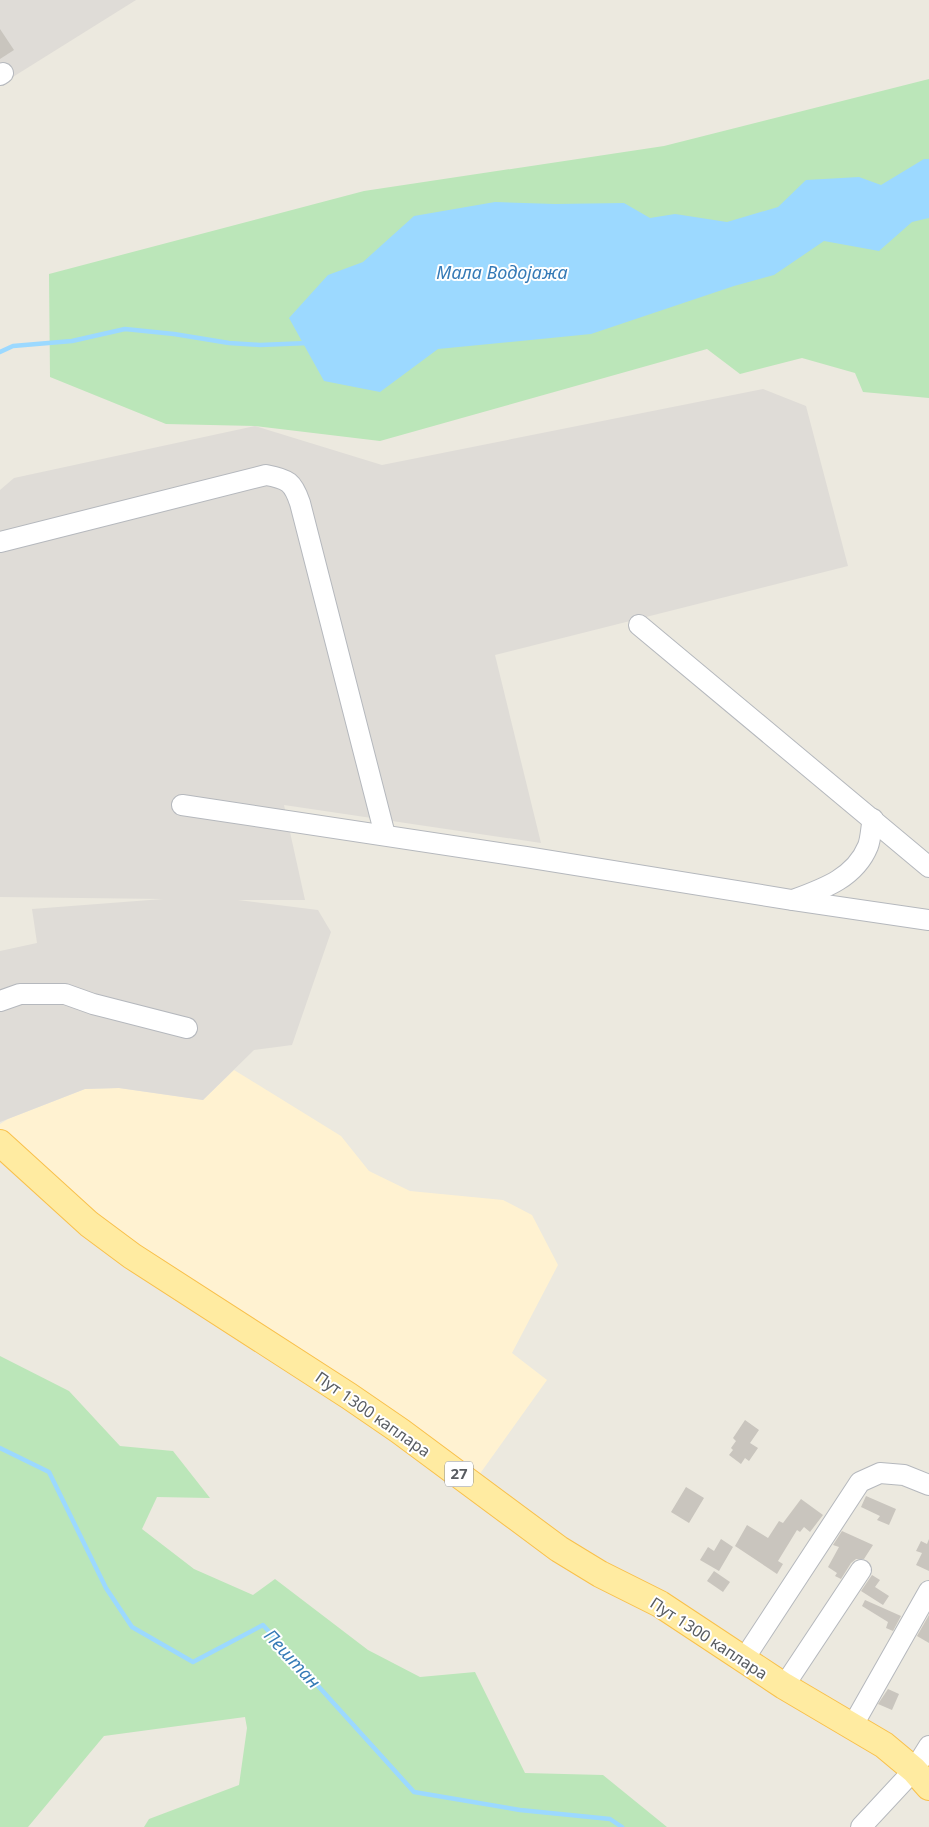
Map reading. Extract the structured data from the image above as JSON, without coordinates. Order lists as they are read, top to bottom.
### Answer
{
  "streets": {
    "main road": ["Пут 1300 каплара", "27"]
  },
  "water": ["Мала Водојажа", "Пештан"]
}
